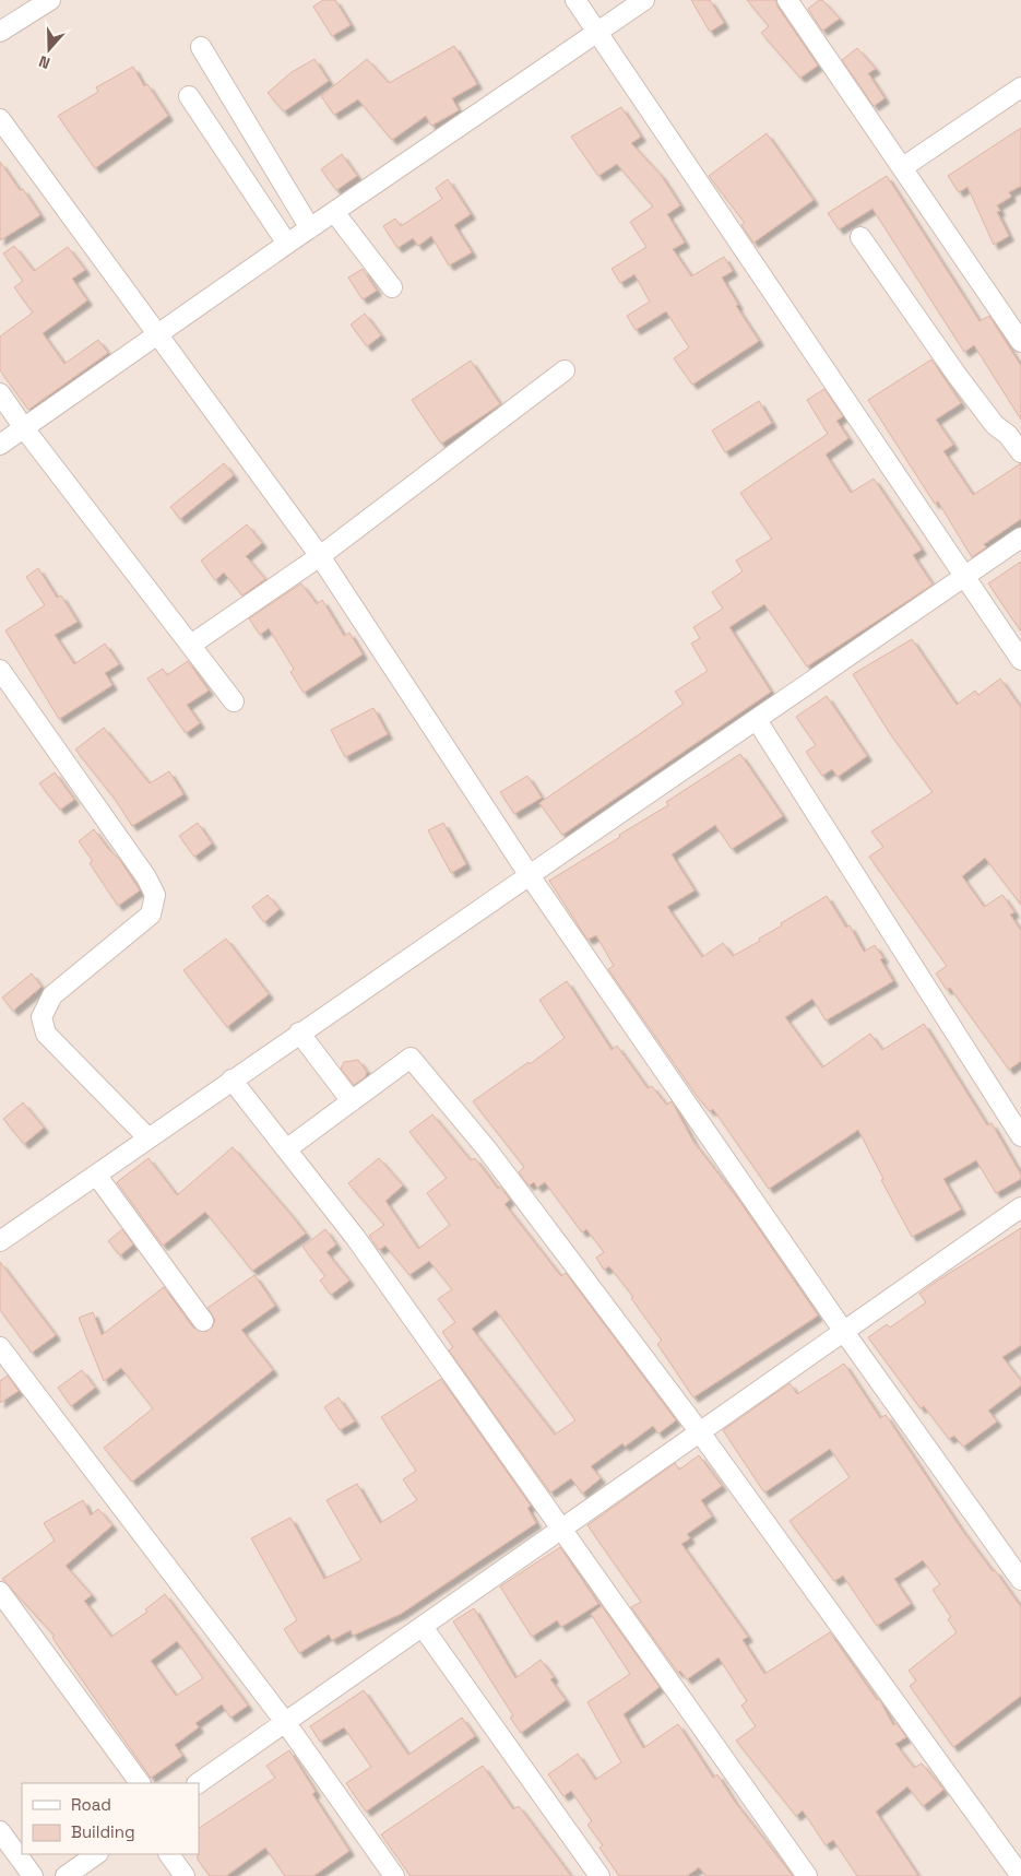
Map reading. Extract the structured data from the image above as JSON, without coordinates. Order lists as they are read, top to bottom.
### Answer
{
  "legend": ["Road", "Building"],
  "north": "bottom"
}
